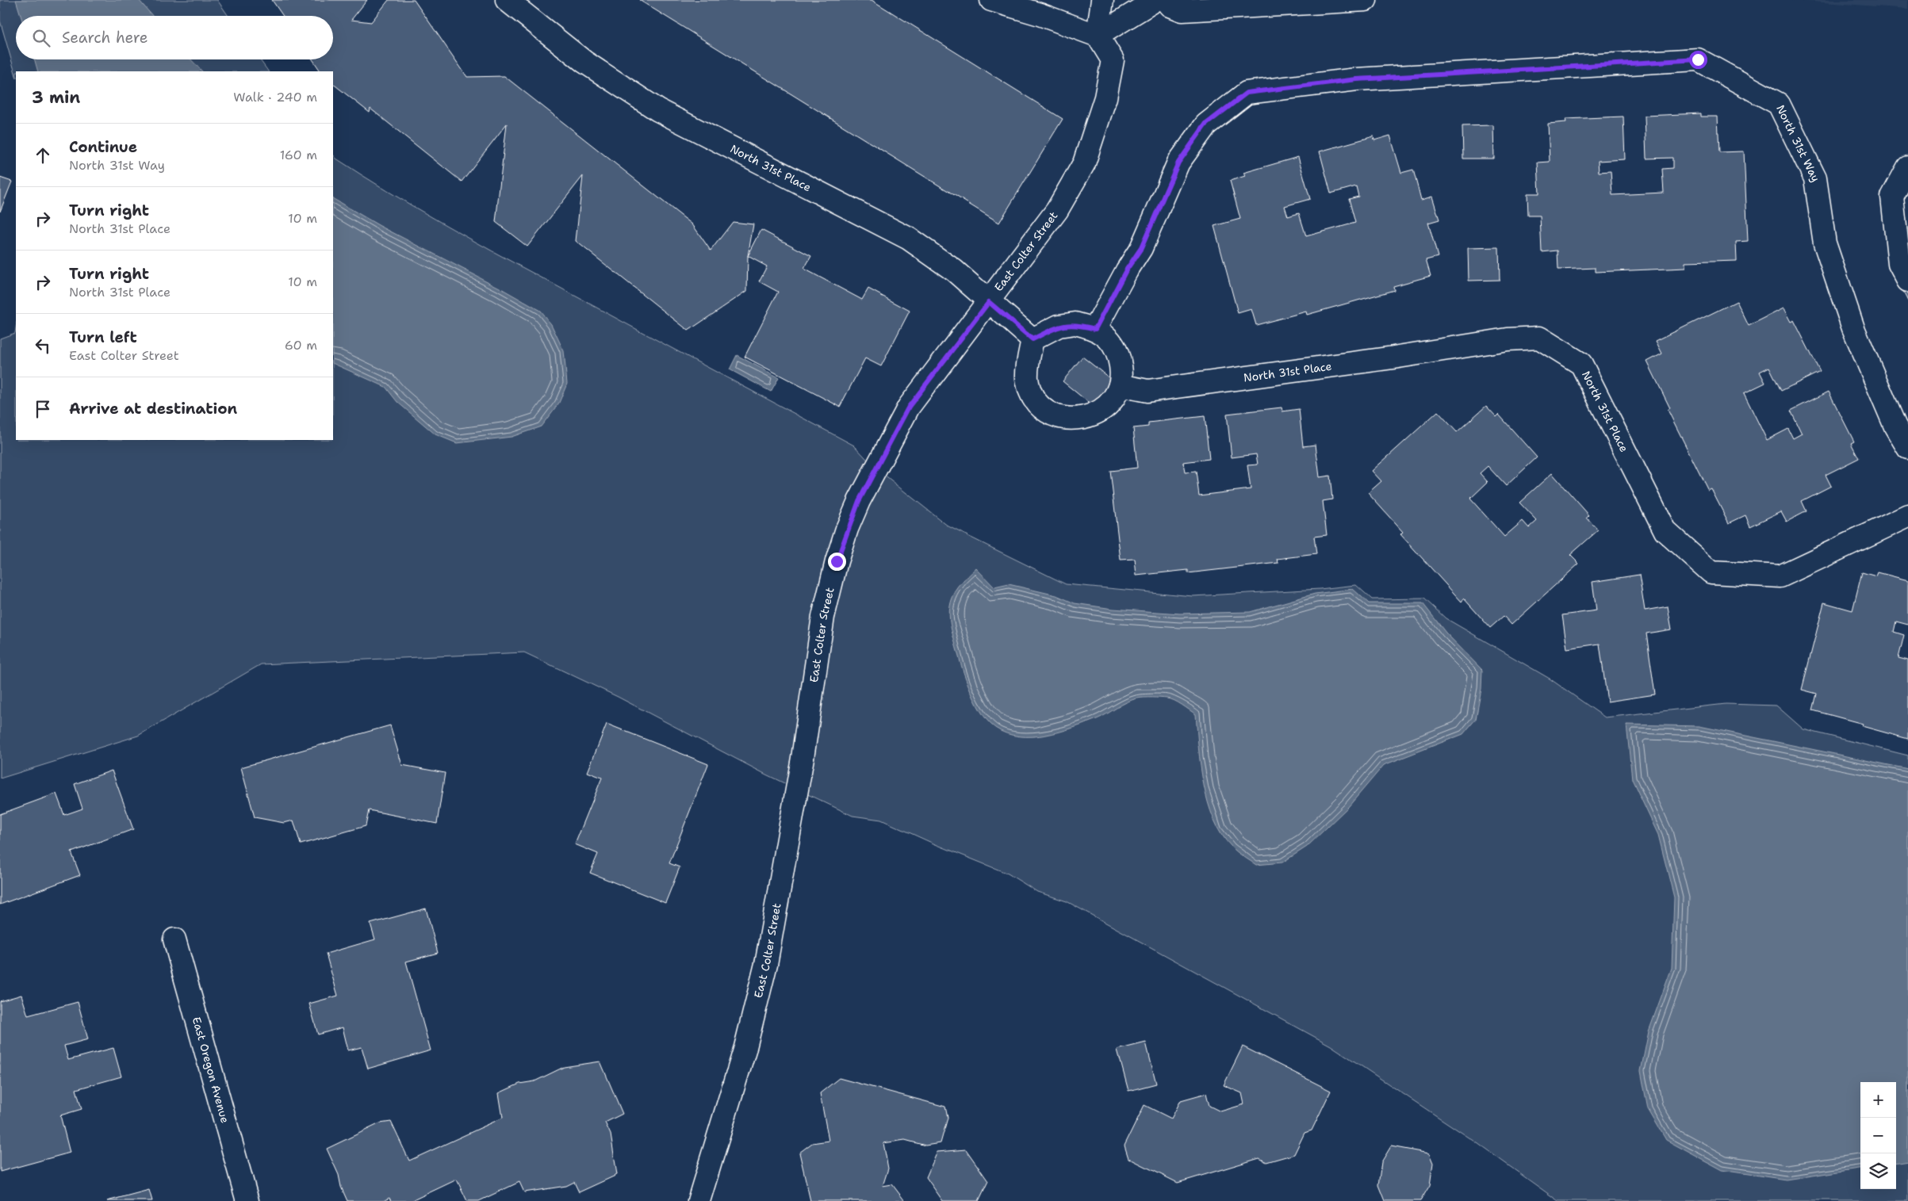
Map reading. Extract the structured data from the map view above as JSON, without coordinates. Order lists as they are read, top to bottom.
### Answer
{
  "streets": {
    "street": [
      "North 31st Way",
      "North 31st Place",
      "East Colter Street",
      "East Oregon Avenue"
    ]
  },
  "crossings": [
    ["North 31st Way", "North 31st Place"],
    ["North 31st Place", "East Colter Street"]
  ],
  "page": {
    "search": "Search here",
    "heading": ["3 min", "Walk · 240 m"],
    "list": [
      ["Continue", "North 31st Way", "160 m"],
      ["Turn right", "North 31st Place", "10 m"],
      ["Turn right", "North 31st Place", "10 m"],
      ["Turn left", "East Colter Street", "60 m"],
      "Arrive at destination"
    ],
    "map_buttons": ["+", "−"]
  }
}
